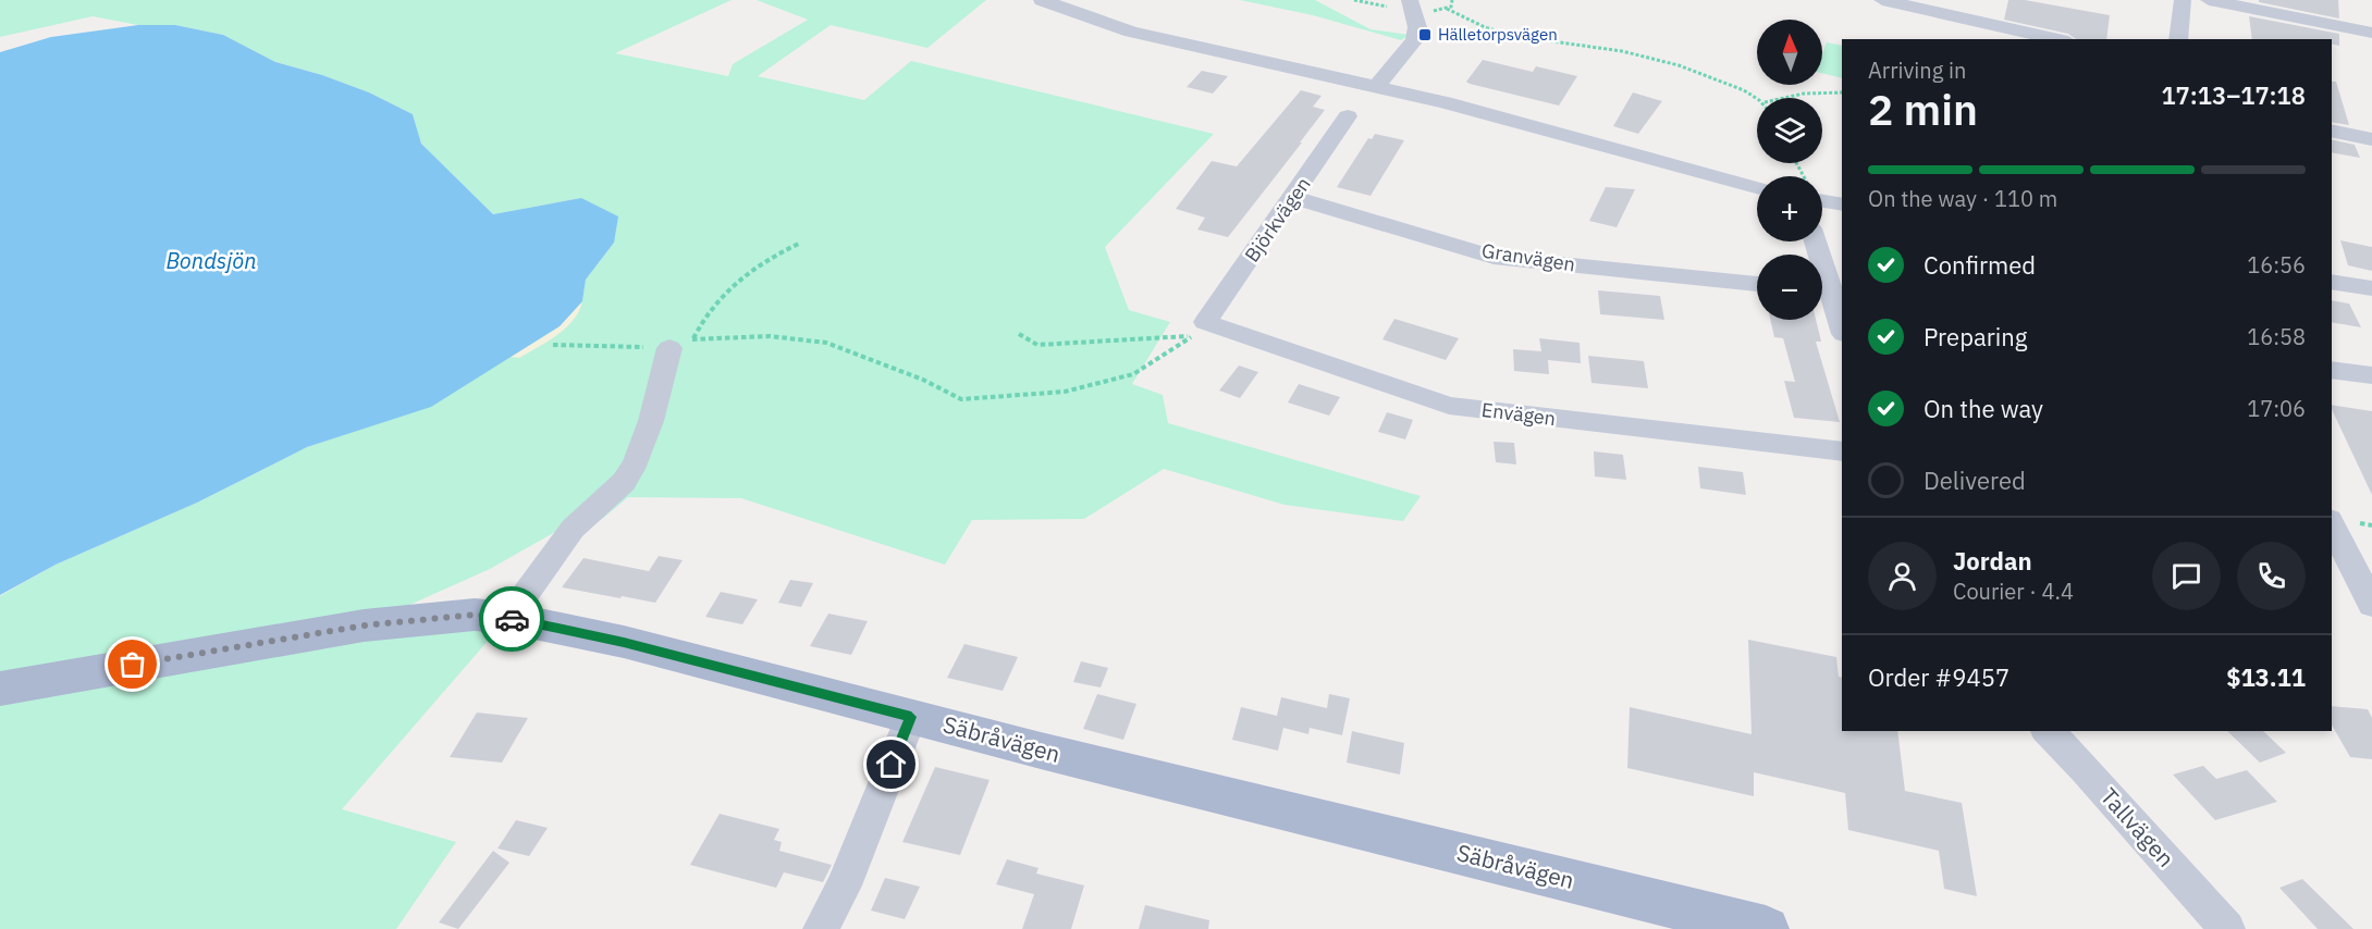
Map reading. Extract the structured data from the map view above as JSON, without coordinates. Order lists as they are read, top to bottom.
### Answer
{
  "streets": {
    "main road": ["Säbråvägen"],
    "street": [
      "Björkvägen",
      "Granvägen",
      "Envägen",
      "Tallvägen"
    ]
  },
  "crossings": [
    ["Björkvägen", "Granvägen"],
    ["Björkvägen", "Envägen"]
  ],
  "water": ["Bondsjön"],
  "places": {
    "transit": ["Hälletorpsvägen"]
  },
  "north": "top",
  "page": {
    "map_buttons": ["+", "−"],
    "heading": ["2 min", "Arriving in", "17:13–17:18"],
    "panel": [
      "Jordan",
      "Courier · 4.4",
      "Order #9457",
      "$13.11"
    ],
    "bar": "On the way · 110 m",
    "list": [
      ["Confirmed", "16:56"],
      ["Preparing", "16:58"],
      ["On the way", "17:06"],
      "Delivered"
    ]
  }
}
